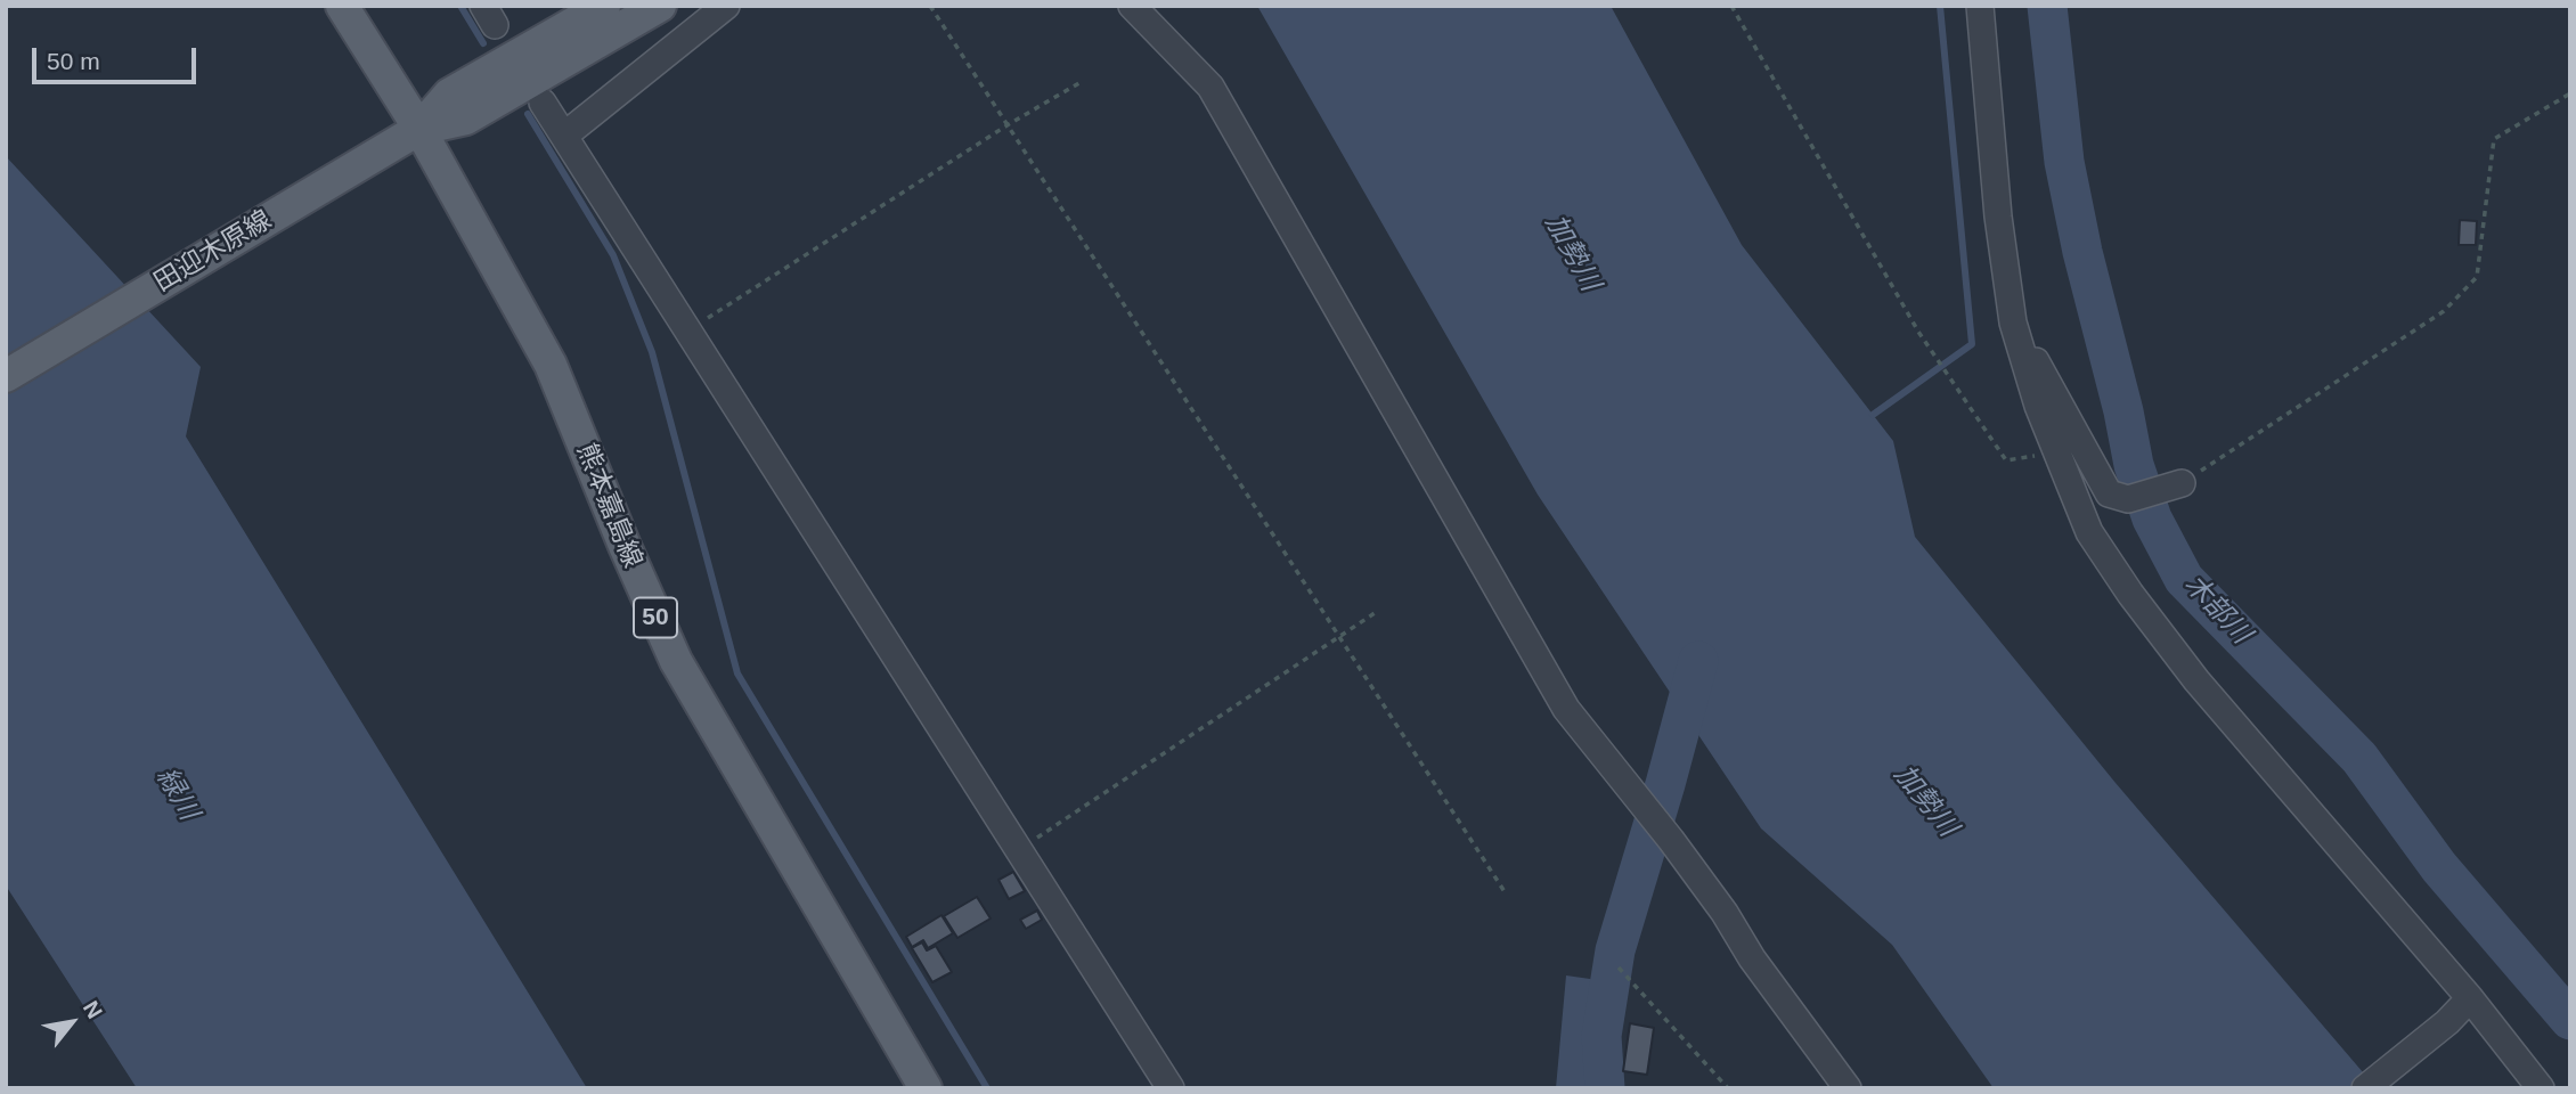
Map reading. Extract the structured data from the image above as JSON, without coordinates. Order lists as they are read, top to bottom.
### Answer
{
  "streets": {
    "main road": ["田迎木原線", "熊本嘉島線", "50"]
  },
  "crossings": [
    ["田迎木原線", "熊本嘉島線"]
  ],
  "water": ["加勢川", "木部川", "緑川"],
  "scale_bar": "50 m",
  "north": "top right"
}
